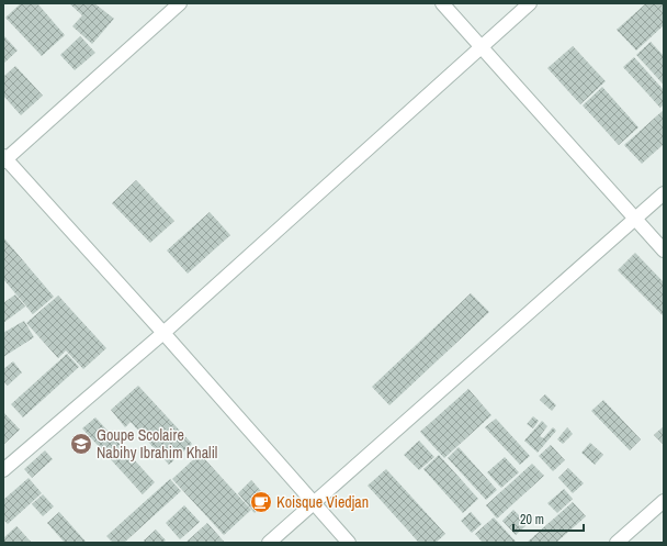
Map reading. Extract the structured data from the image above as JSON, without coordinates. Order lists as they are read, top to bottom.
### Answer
{
  "places": {
    "school or university": ["Goupe Scolaire Nabihy Ibrahim Khalil"],
    "cafe": ["Koisque Viedjan"]
  },
  "scale_bar": "20 m"
}
